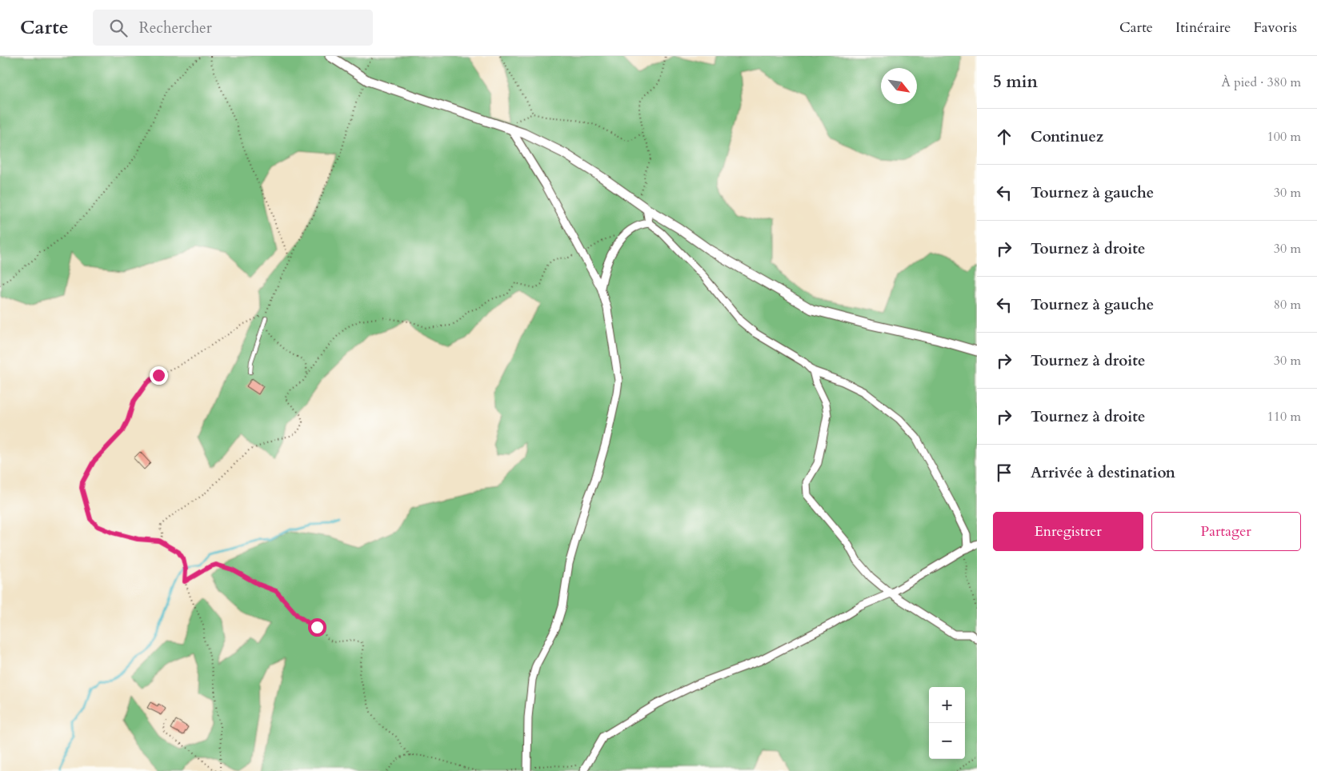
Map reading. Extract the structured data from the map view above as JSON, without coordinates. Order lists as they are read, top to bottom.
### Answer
{
  "north": "bottom right",
  "page": {
    "header": "Carte",
    "search": "Rechercher",
    "nav": ["Carte", "Itinéraire", "Favoris"],
    "heading": ["5 min", "À pied · 380 m"],
    "list": [
      ["Continuez", "100 m"],
      ["Tournez à gauche", "30 m"],
      ["Tournez à droite", "30 m"],
      ["Tournez à gauche", "80 m"],
      ["Tournez à droite", "30 m"],
      ["Tournez à droite", "110 m"],
      "Arrivée à destination"
    ],
    "buttons": ["Enregistrer", "Partager"],
    "map_buttons": ["+", "−"]
  }
}
